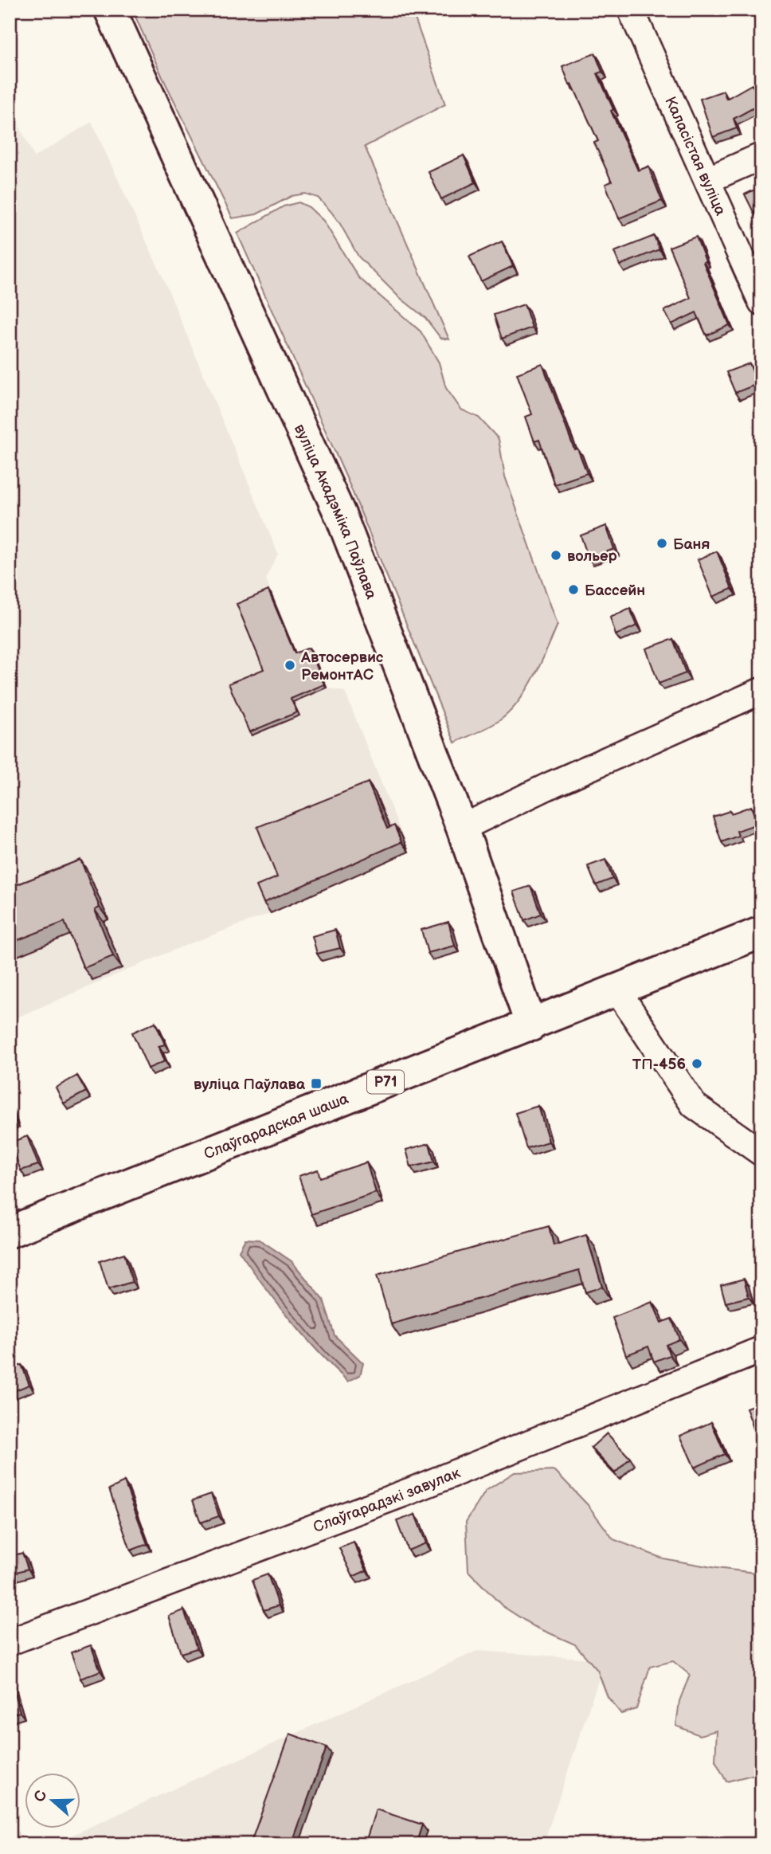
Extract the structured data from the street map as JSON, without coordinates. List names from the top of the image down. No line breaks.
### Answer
{"streets":{"main road":["вуліца Акадэміка Паўлава","Р71","Слаўгарадская шаша"],"street":["Каласістая вуліца","Слаўгарадзкі завулак"]},"crossings":[["вуліца Акадэміка Паўлава","Слаўгарадская шаша"]],"places":{"other":["Баня","вольер","Бассейн","Автосервис РемонтАС","ТП-456"],"transit":["вуліца Паўлава"]},"north":"left"}
